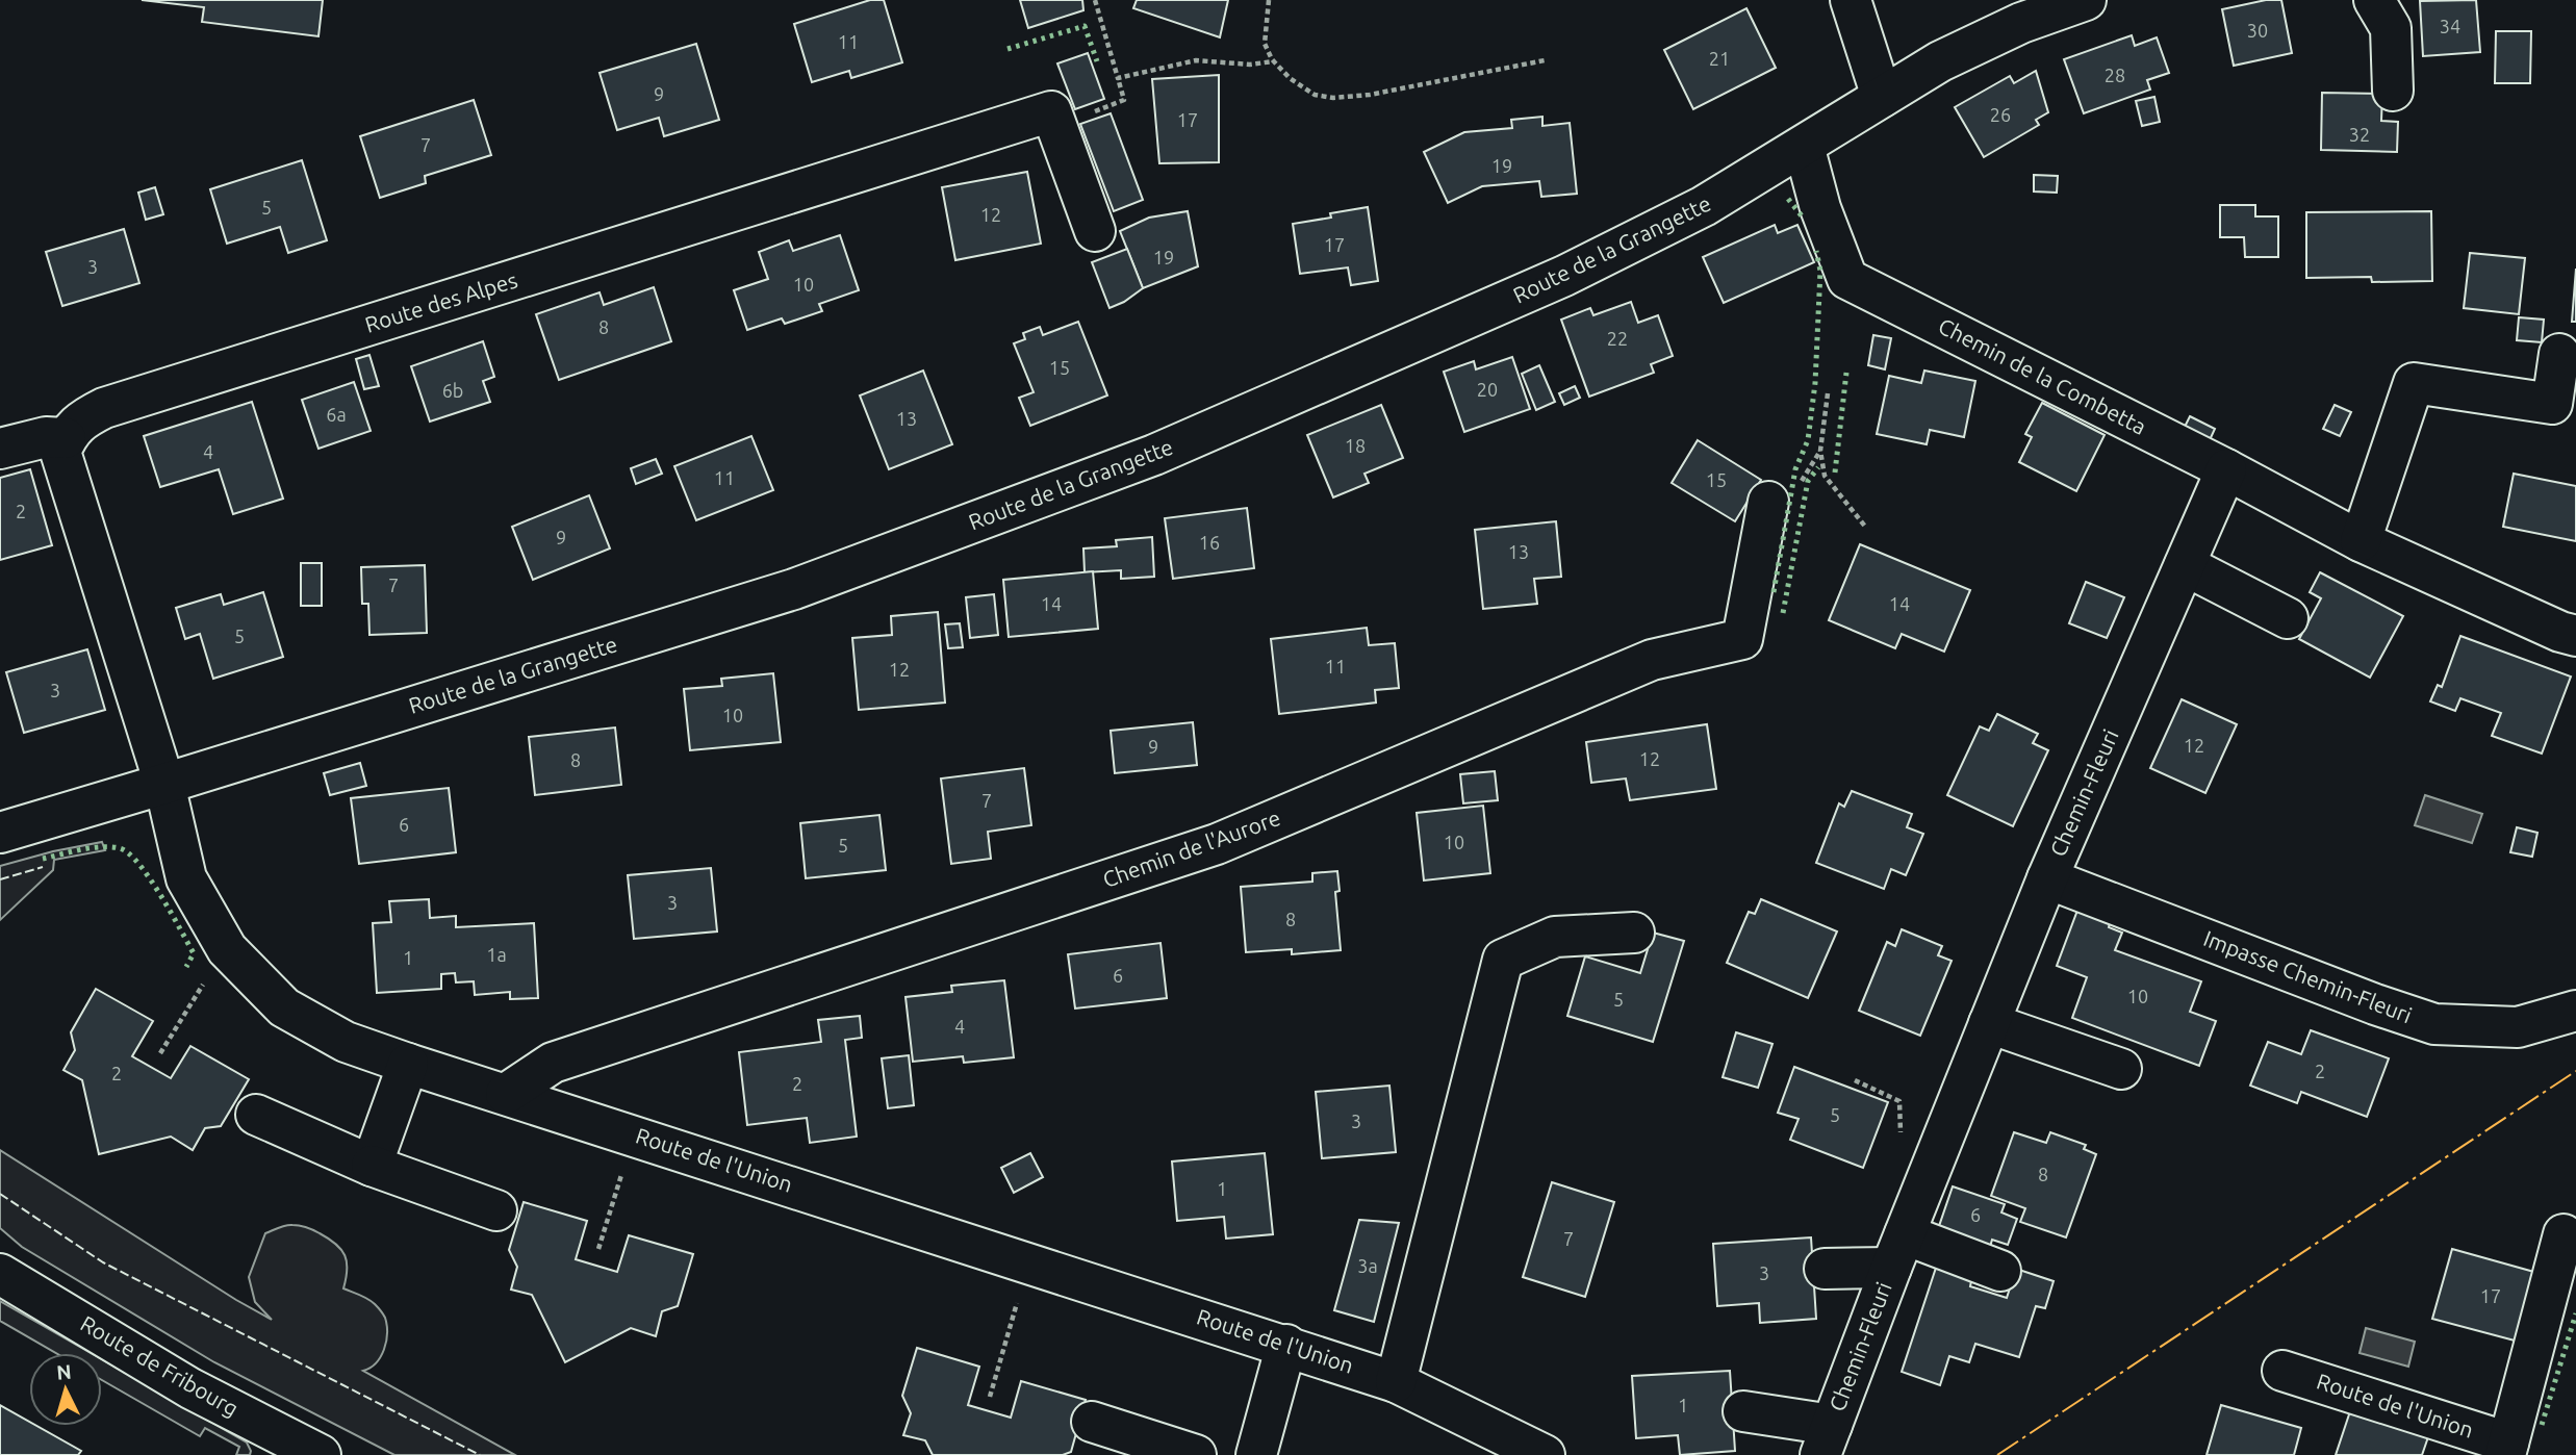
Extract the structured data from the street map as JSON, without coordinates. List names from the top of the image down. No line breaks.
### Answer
{"streets":{"street":["Route de la Grangette","Route des Alpes","Chemin de la Combetta","Chemin-Fleuri","Chemin de l'Aurore","Impasse Chemin-Fleuri","Route de l'Union","Route de Fribourg"]},"crossings":[["Route de la Grangette","Chemin de la Combetta"],["Route de la Grangette","Route de l'Union"],["Chemin de la Combetta","Chemin-Fleuri"],["Chemin-Fleuri","Impasse Chemin-Fleuri"],["Chemin de l'Aurore","Route de l'Union"]],"house_numbers":["34","30","11","21","28","9","26","17","32","7","19","5","12","17","19","3","10","8","22","15","20","6b","6a","13","18","4","11","15","2","9","16","13","7","14","14","5","11","12","3","10","12","9","12","8","7","6","10","5","3","8","1a","1","6","10","5","4","2","2","2","5","3","8","1","6","7","3a","3","17","1"],"north":"top"}
